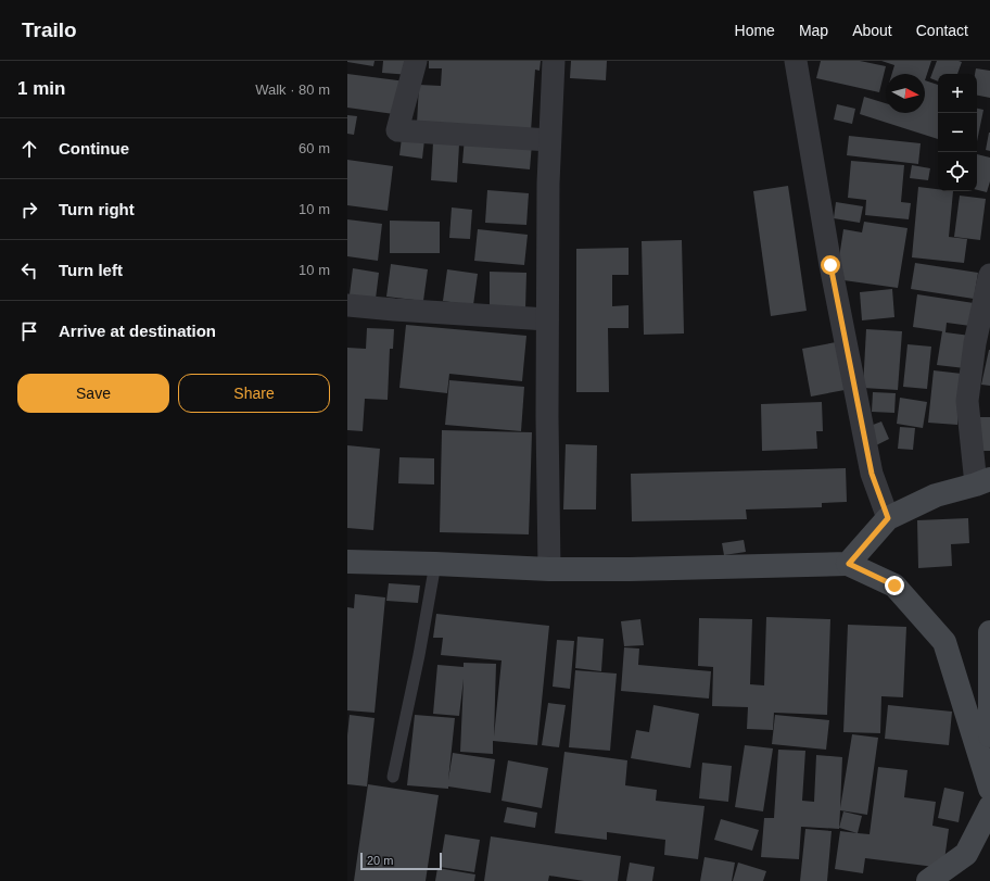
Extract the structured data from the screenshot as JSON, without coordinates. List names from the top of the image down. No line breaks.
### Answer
{"scale_bar":"20 m","north":"right","page":{"header":"Trailo","nav":["Home","Map","About","Contact"],"heading":["1 min","Walk · 80 m"],"map_buttons":["+","−"],"list":[["Continue","60 m"],["Turn right","10 m"],["Turn left","10 m"],"Arrive at destination"],"buttons":["Save","Share"],"scale":"20 m"}}
